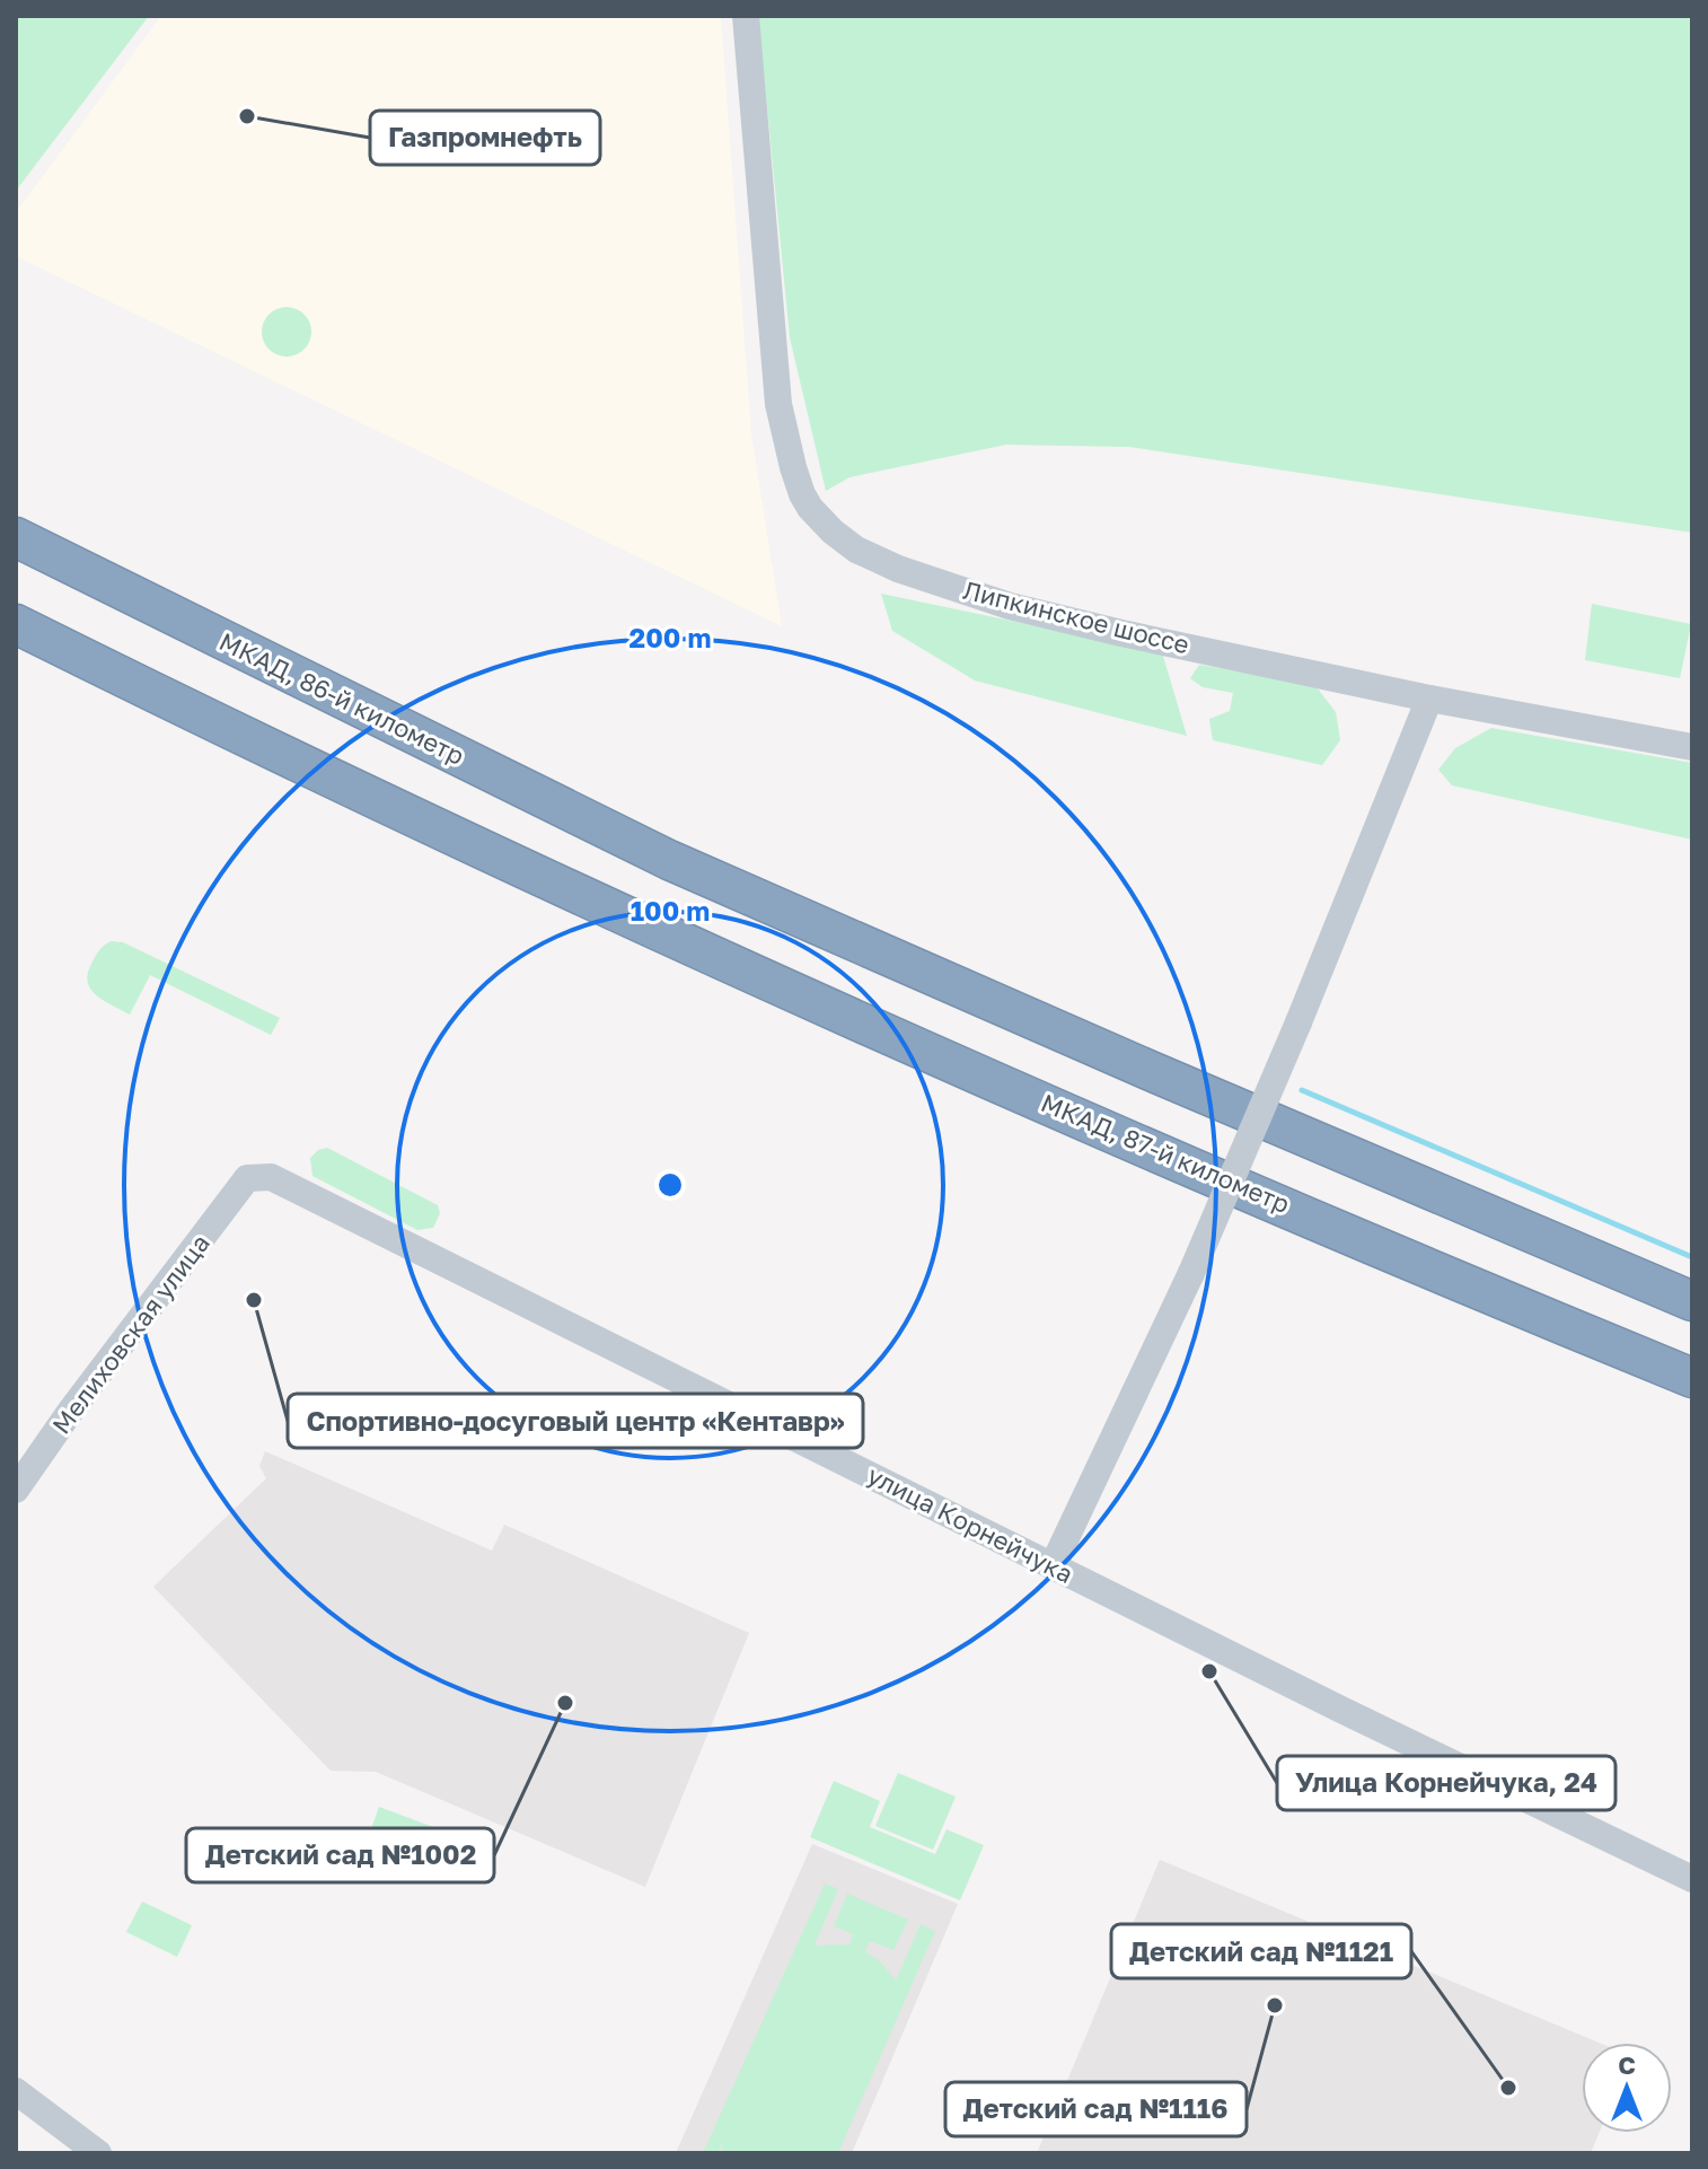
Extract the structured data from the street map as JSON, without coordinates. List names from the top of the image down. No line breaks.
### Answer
{"streets":{"highway":["МКАД, 86-й километр","МКАД, 87-й километр"],"street":["Липкинское шоссе","Мелиховская улица","улица Корнейчука"]},"crossings":[["Мелиховская улица","улица Корнейчука"]],"places":["Газпромнефть","Спортивно-досуговый центр «Кентавр»","Улица Корнейчука, 24","Детский сад №1002","Детский сад №1116","Детский сад №1121"],"north":"top","rings":["200 m","100 m"]}
